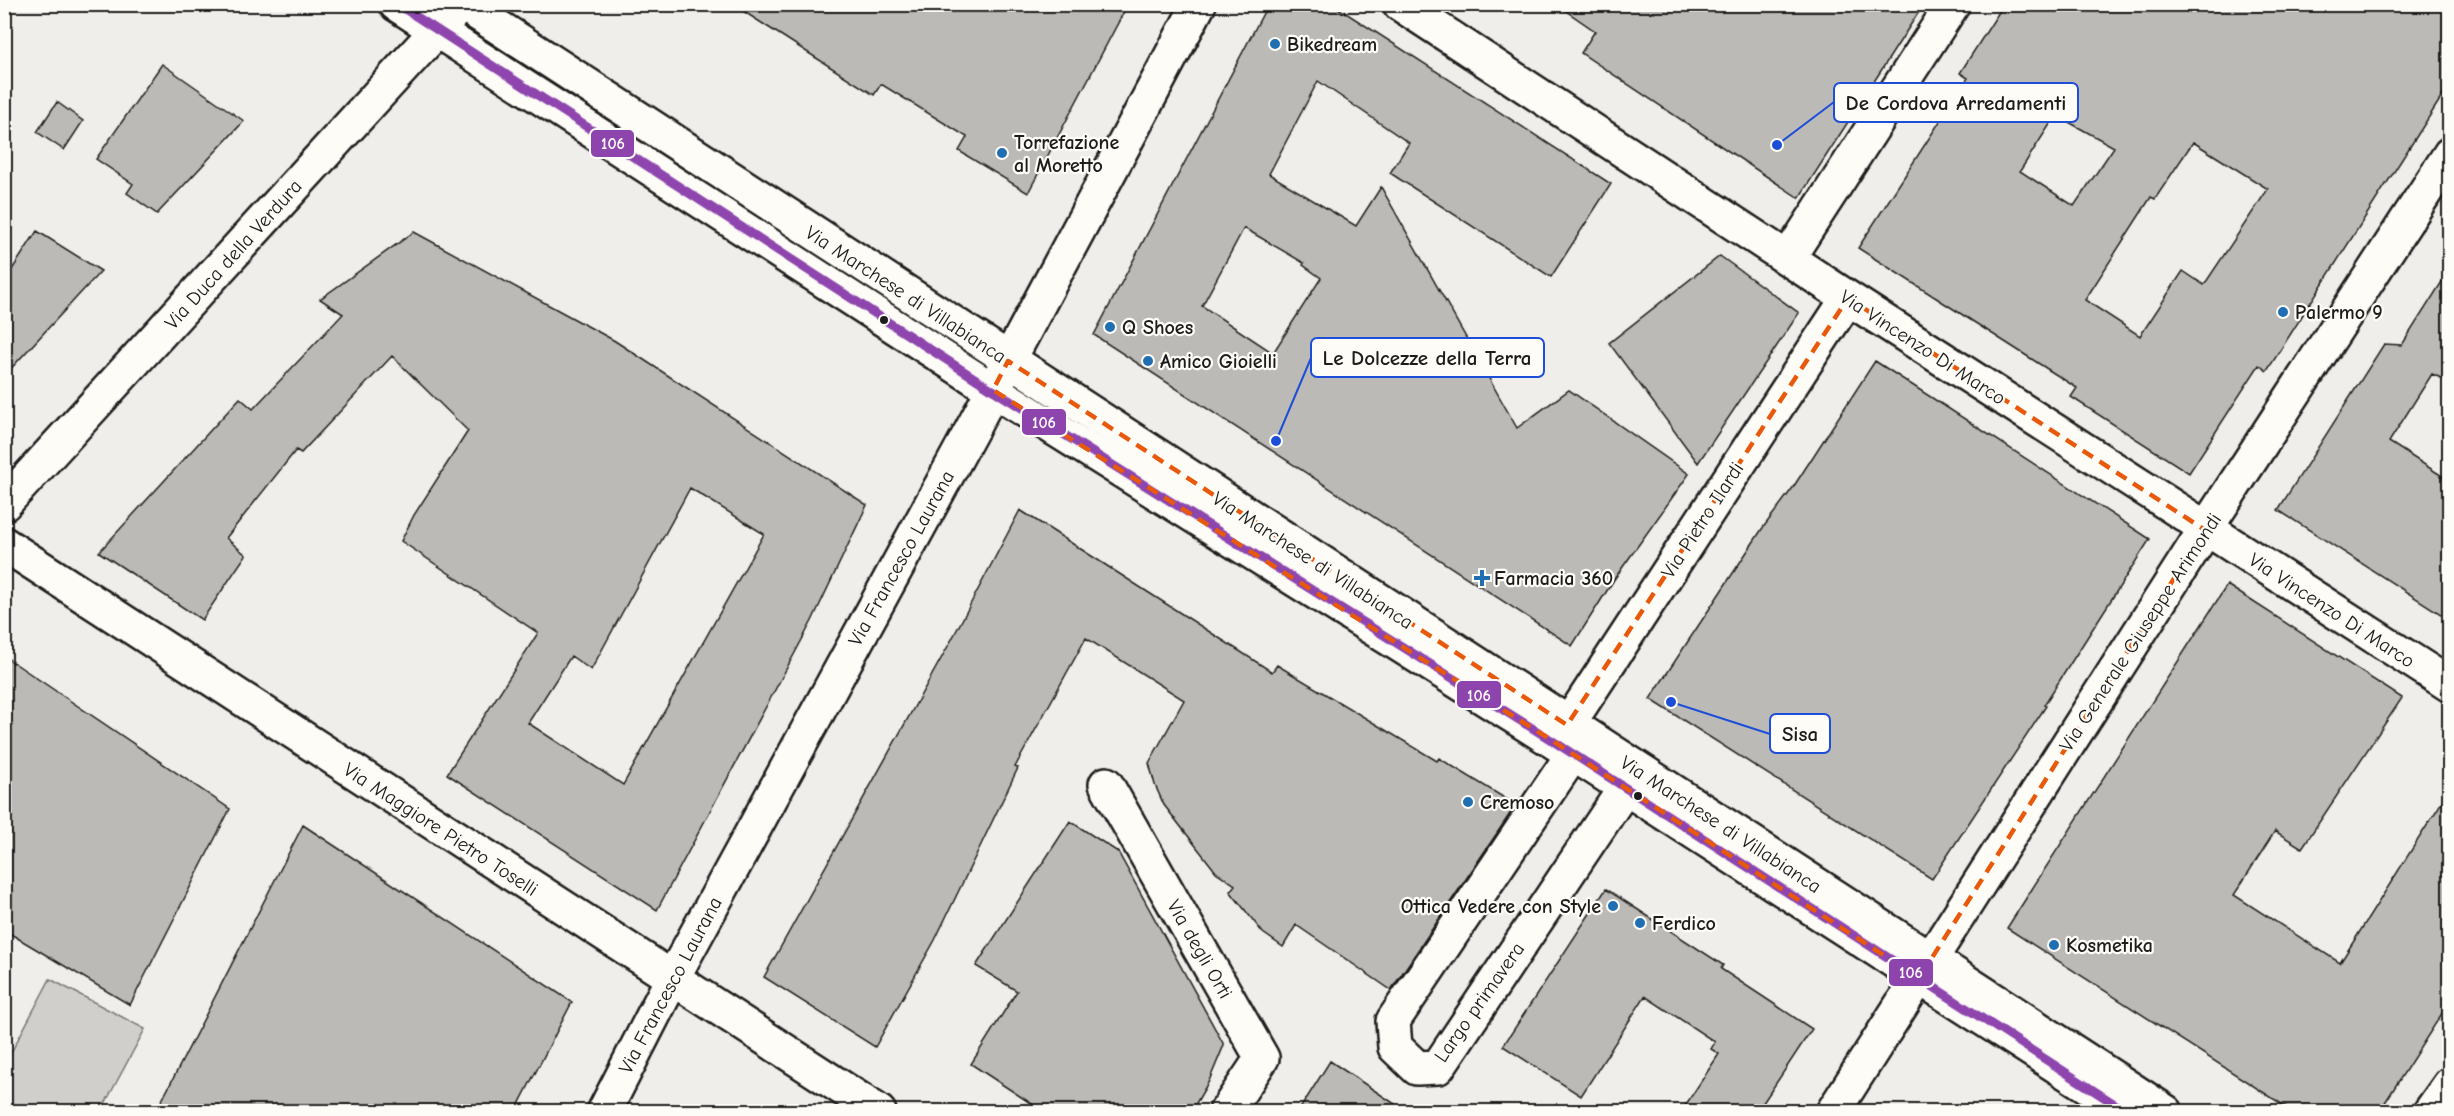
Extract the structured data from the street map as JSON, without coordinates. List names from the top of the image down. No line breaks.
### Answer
{"streets":{"street":["Via Duca della Verdura","Via Marchese di Villabianca","Via Vincenzo Di Marco","Via Pietro Ilardi","Via Francesco Laurana","Via Generale Giuseppe Arimondi","Via Maggiore Pietro Toselli","Via degli Orti","Largo primavera"]},"crossings":[["Via Duca della Verdura","Via Marchese di Villabianca"],["Via Marchese di Villabianca","Via Pietro Ilardi"],["Via Marchese di Villabianca","Via Francesco Laurana"],["Via Marchese di Villabianca","Via Generale Giuseppe Arimondi"],["Via Marchese di Villabianca","Largo primavera"],["Via Vincenzo Di Marco","Via Pietro Ilardi"],["Via Vincenzo Di Marco","Via Generale Giuseppe Arimondi"],["Via Pietro Ilardi","Largo primavera"],["Via Francesco Laurana","Via Maggiore Pietro Toselli"]],"places":{"other":["Bikedream","De Cordova Arredamenti","Torrefazione al Moretto","Palermo 9","Q Shoes","Amico Gioielli","Le Dolcezze della Terra","Sisa","Cremoso","Ottica Vedere con Style","Ferdico","Kosmetika"],"health":["Farmacia 360"]},"lines":["transit line 106"]}
